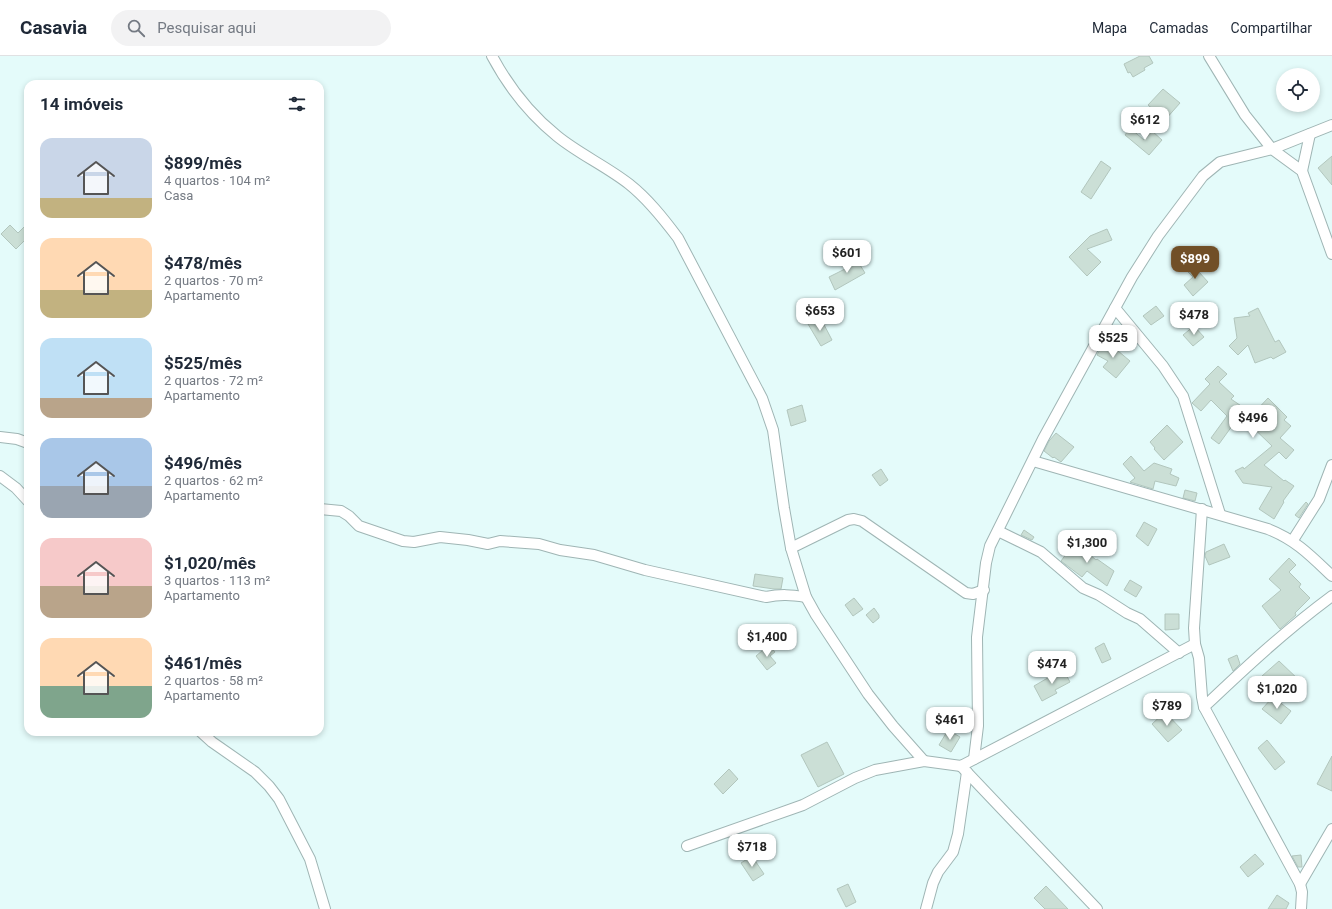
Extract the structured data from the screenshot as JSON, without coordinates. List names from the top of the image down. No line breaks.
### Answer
{"page":{"header":"Casavia","search":"Pesquisar aqui","nav":["Mapa","Camadas","Compartilhar"],"heading":"14 imóveis","price":["$612","$601","$899","$653","$478","$525","$496","$1,300","$1,400","$474","$1,020","$789","$461","$718"],"list":[{"name":"$899/mês","note":"4 quartos · 104 m² · Casa"},{"name":"$478/mês","note":"2 quartos · 70 m² · Apartamento"},{"name":"$525/mês","note":"2 quartos · 72 m² · Apartamento"},{"name":"$496/mês","note":"2 quartos · 62 m² · Apartamento"},{"name":"$1,020/mês","note":"3 quartos · 113 m² · Apartamento"},{"name":"$461/mês","note":"2 quartos · 58 m² · Apartamento"}]}}
